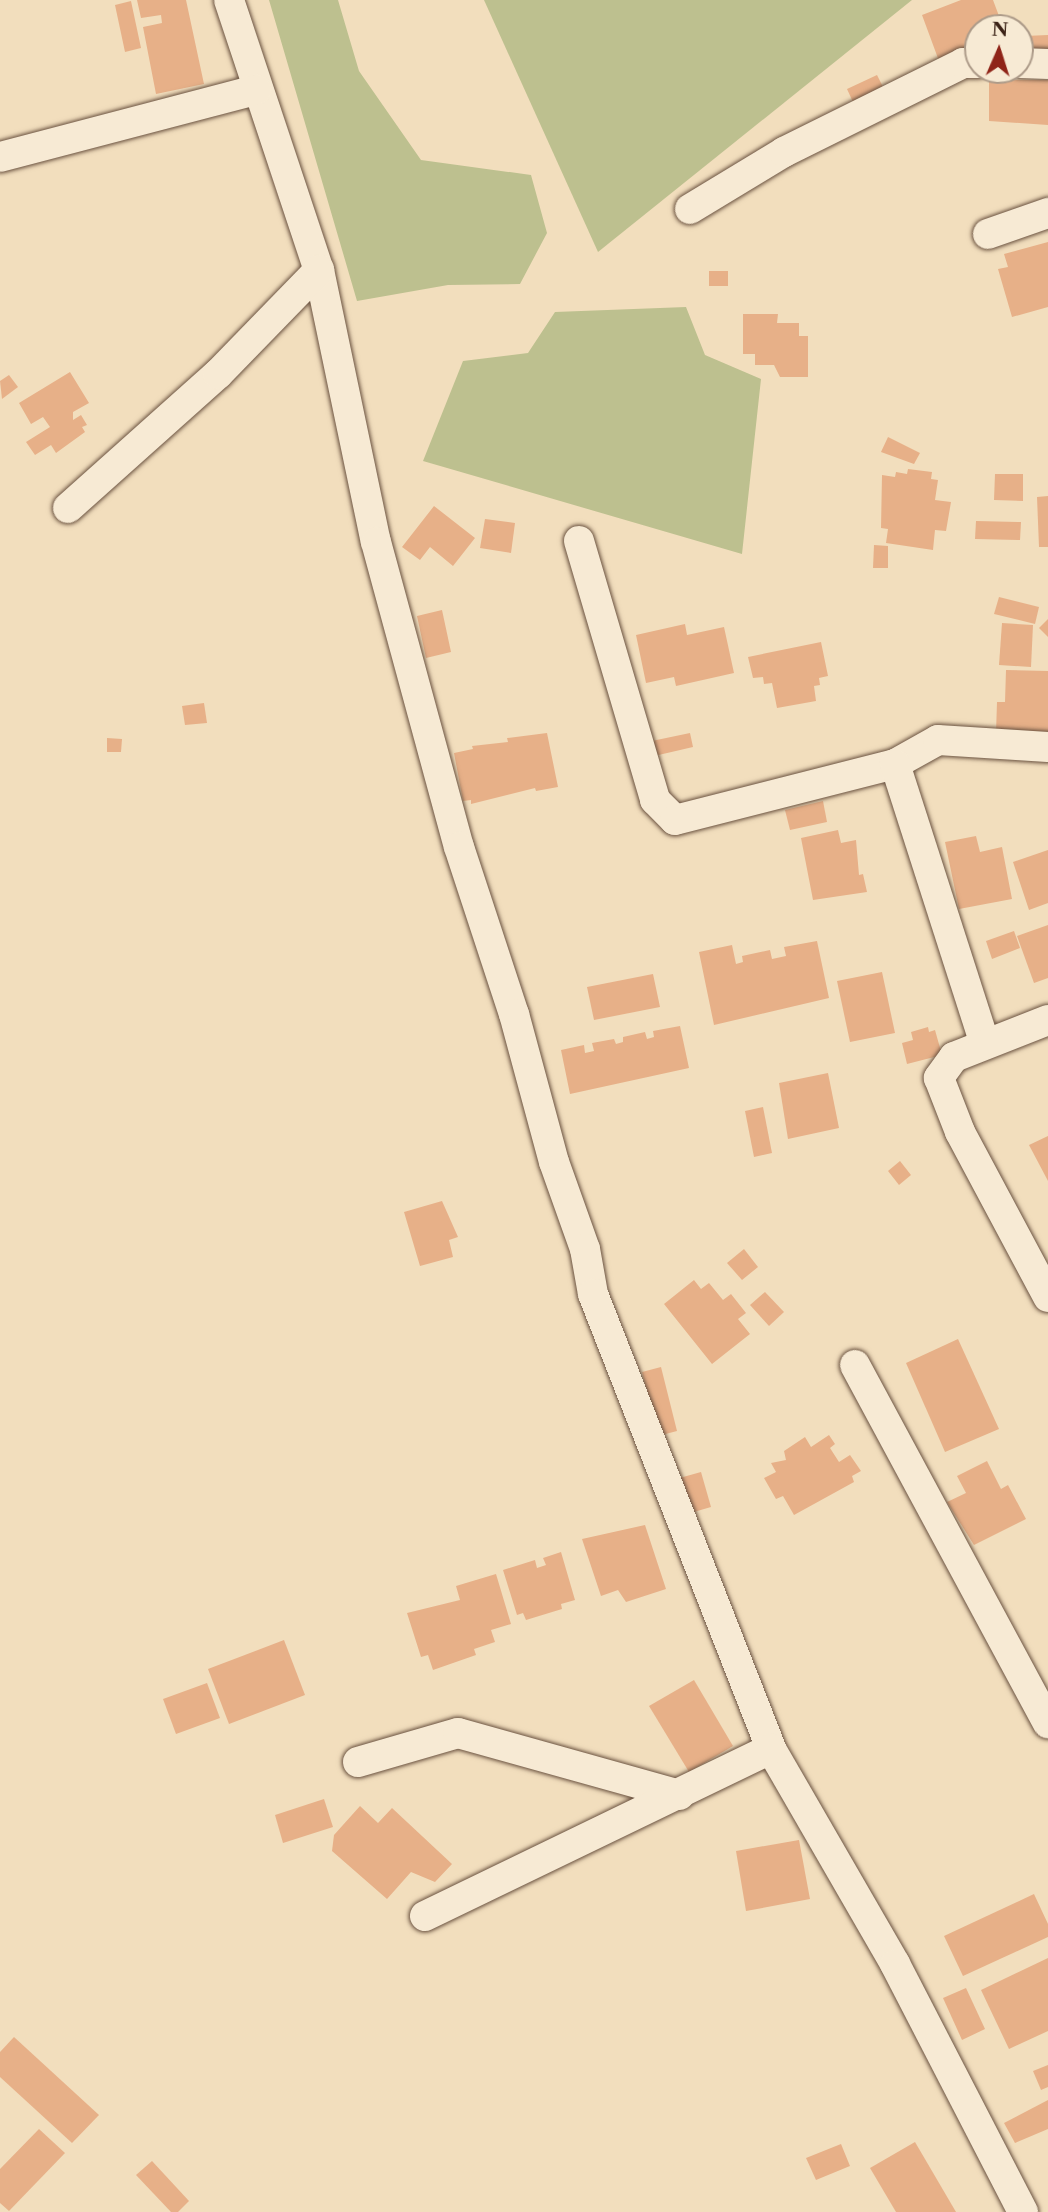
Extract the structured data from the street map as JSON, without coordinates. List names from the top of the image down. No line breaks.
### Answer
{"north":"top"}
